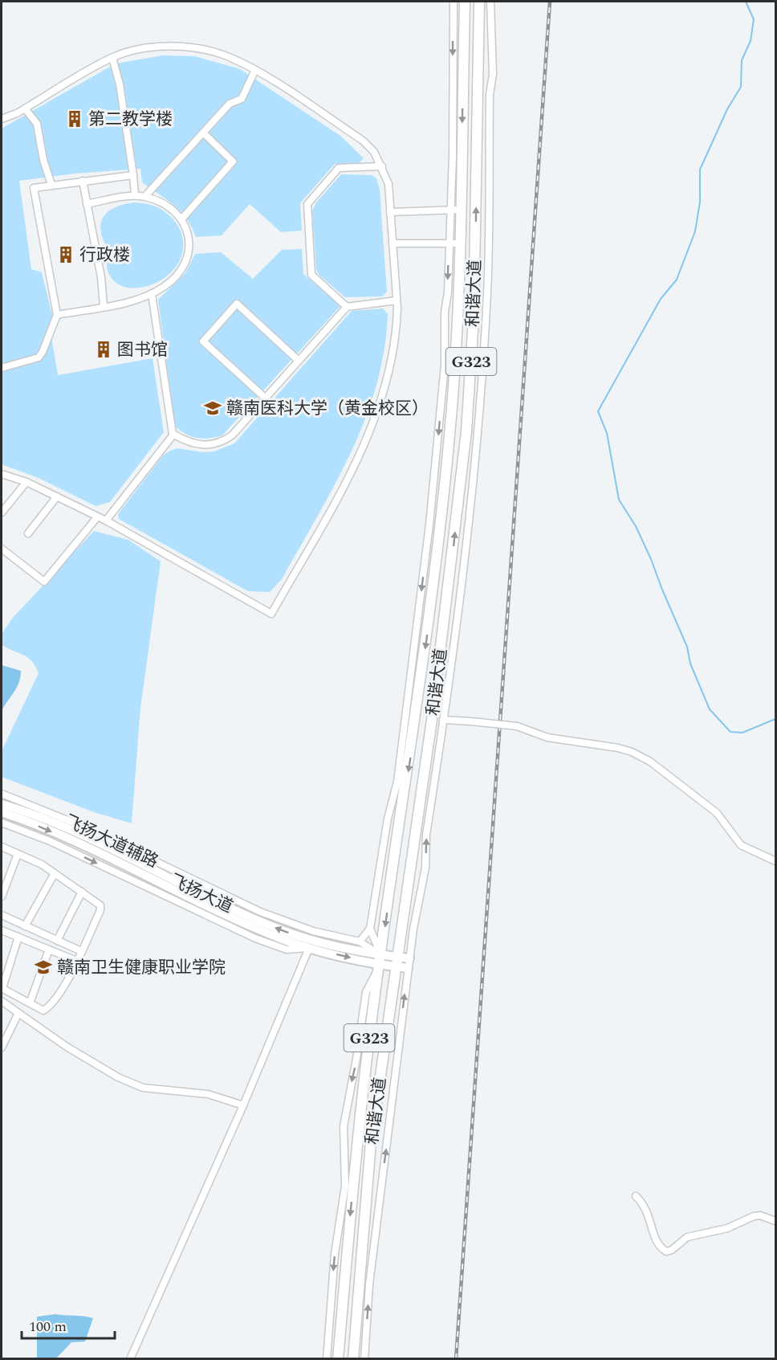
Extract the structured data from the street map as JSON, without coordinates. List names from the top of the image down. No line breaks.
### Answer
{"streets":{"highway":["和谐大道","G323"],"main road":["飞扬大道"],"street":["飞扬大道辅路"]},"crossings":[["和谐大道","G323"],["和谐大道","飞扬大道辅路"],["和谐大道","飞扬大道"],["G323","飞扬大道辅路"],["G323","飞扬大道"],["飞扬大道辅路","飞扬大道"]],"places":{"building":["第二教学楼","行政楼","图书馆"],"school or university":["赣南医科大学（黄金校区）","赣南卫生健康职业学院"]},"scale_bar":"100 m"}
